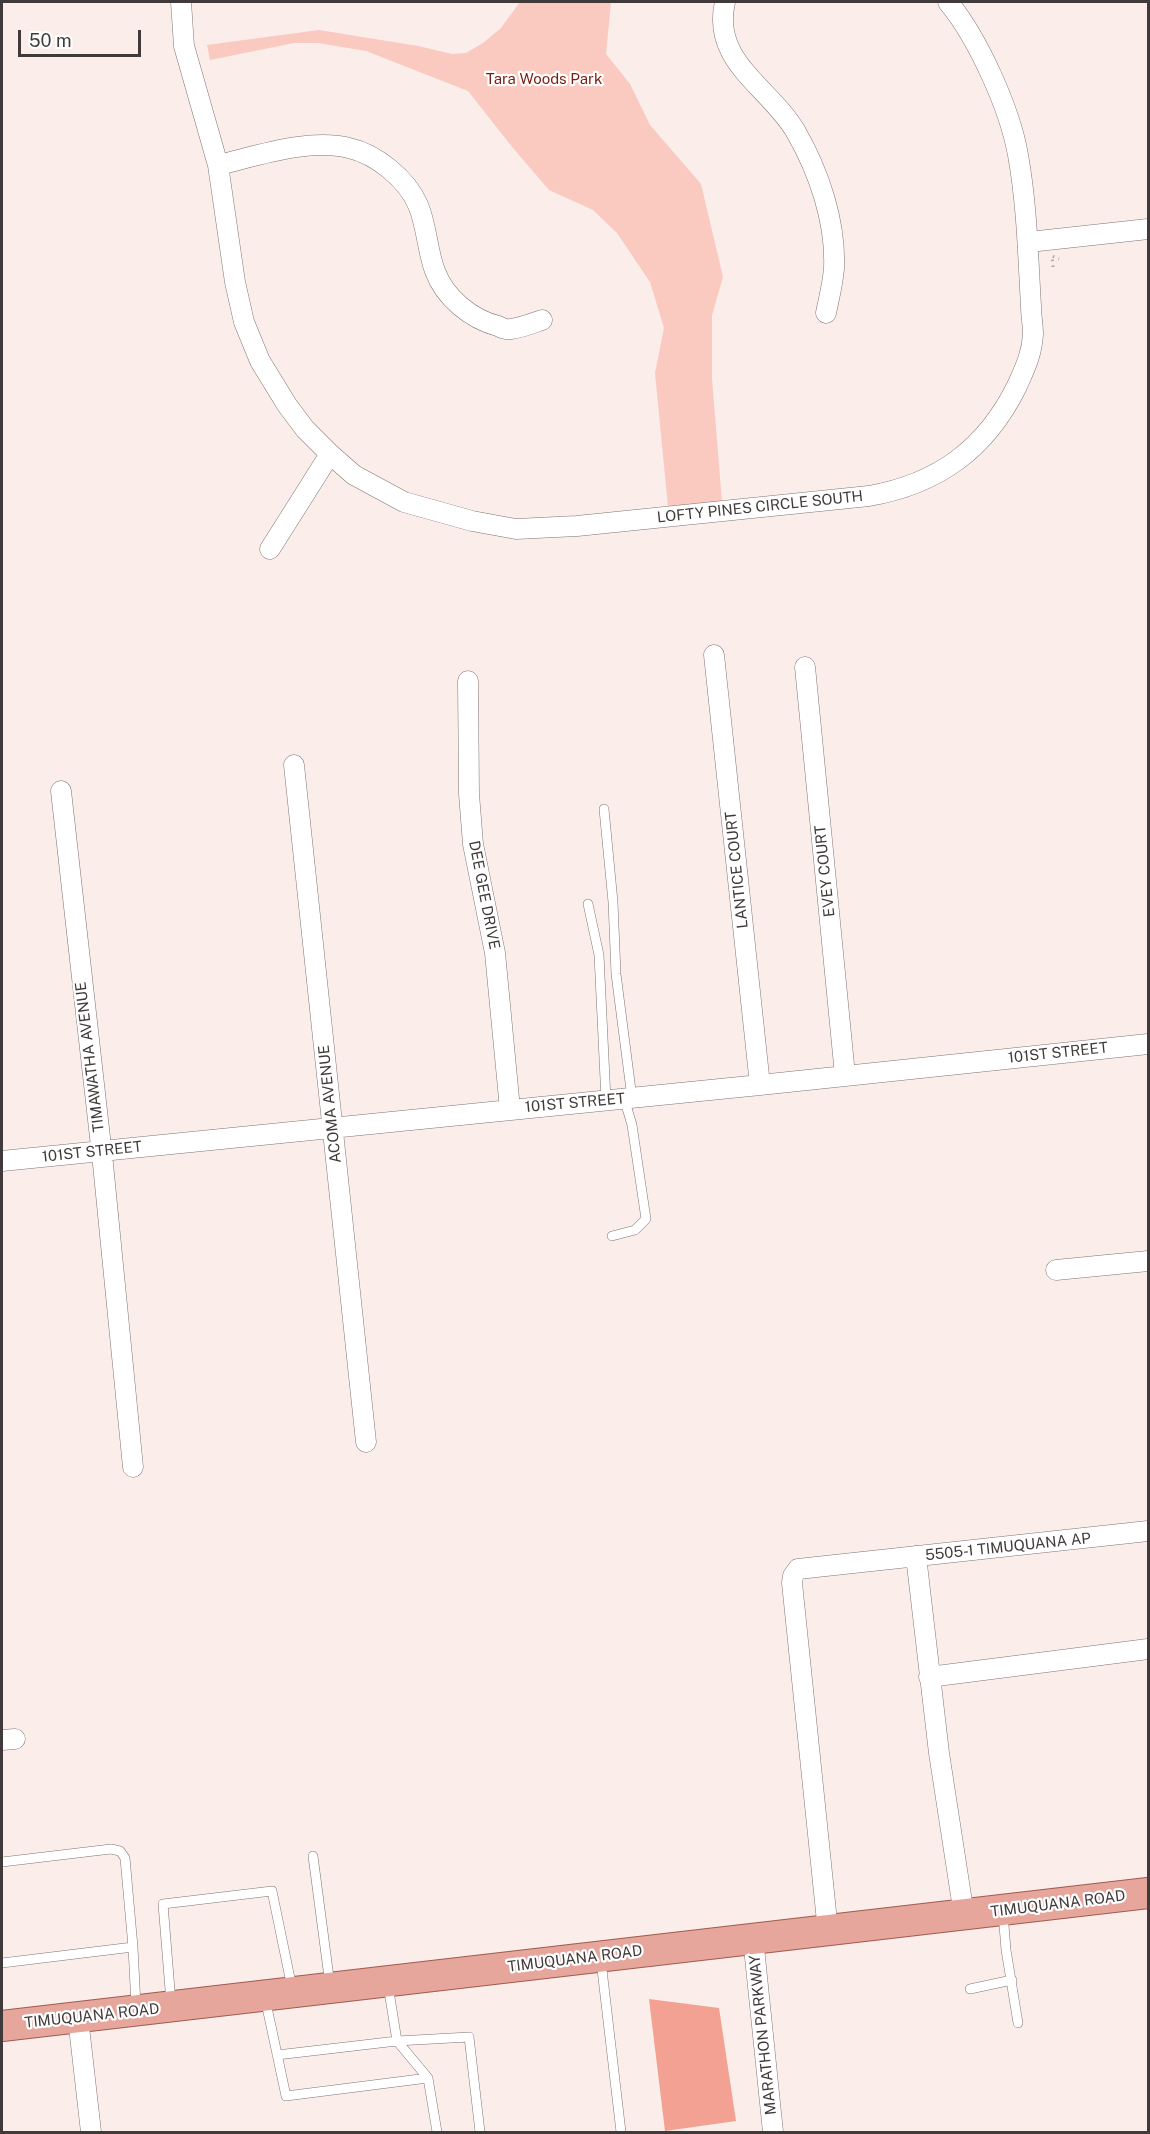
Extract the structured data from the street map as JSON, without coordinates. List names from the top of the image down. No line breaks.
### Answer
{"streets":{"main road":["TIMUQUANA ROAD"],"street":["LOFTY PINES CIRCLE SOUTH","LANTICE COURT","EVEY COURT","DEE GEE DRIVE","101ST STREET","TIMAWATHA AVENUE","ACOMA AVENUE","5505-1 TIMUQUANA AP","MARATHON PARKWAY"]},"crossings":[["LANTICE COURT","101ST STREET"],["EVEY COURT","101ST STREET"],["DEE GEE DRIVE","101ST STREET"],["101ST STREET","TIMAWATHA AVENUE"],["101ST STREET","ACOMA AVENUE"],["5505-1 TIMUQUANA AP","TIMUQUANA ROAD"],["TIMUQUANA ROAD","MARATHON PARKWAY"]],"parks":["Tara Woods Park"],"scale_bar":"50 m"}
